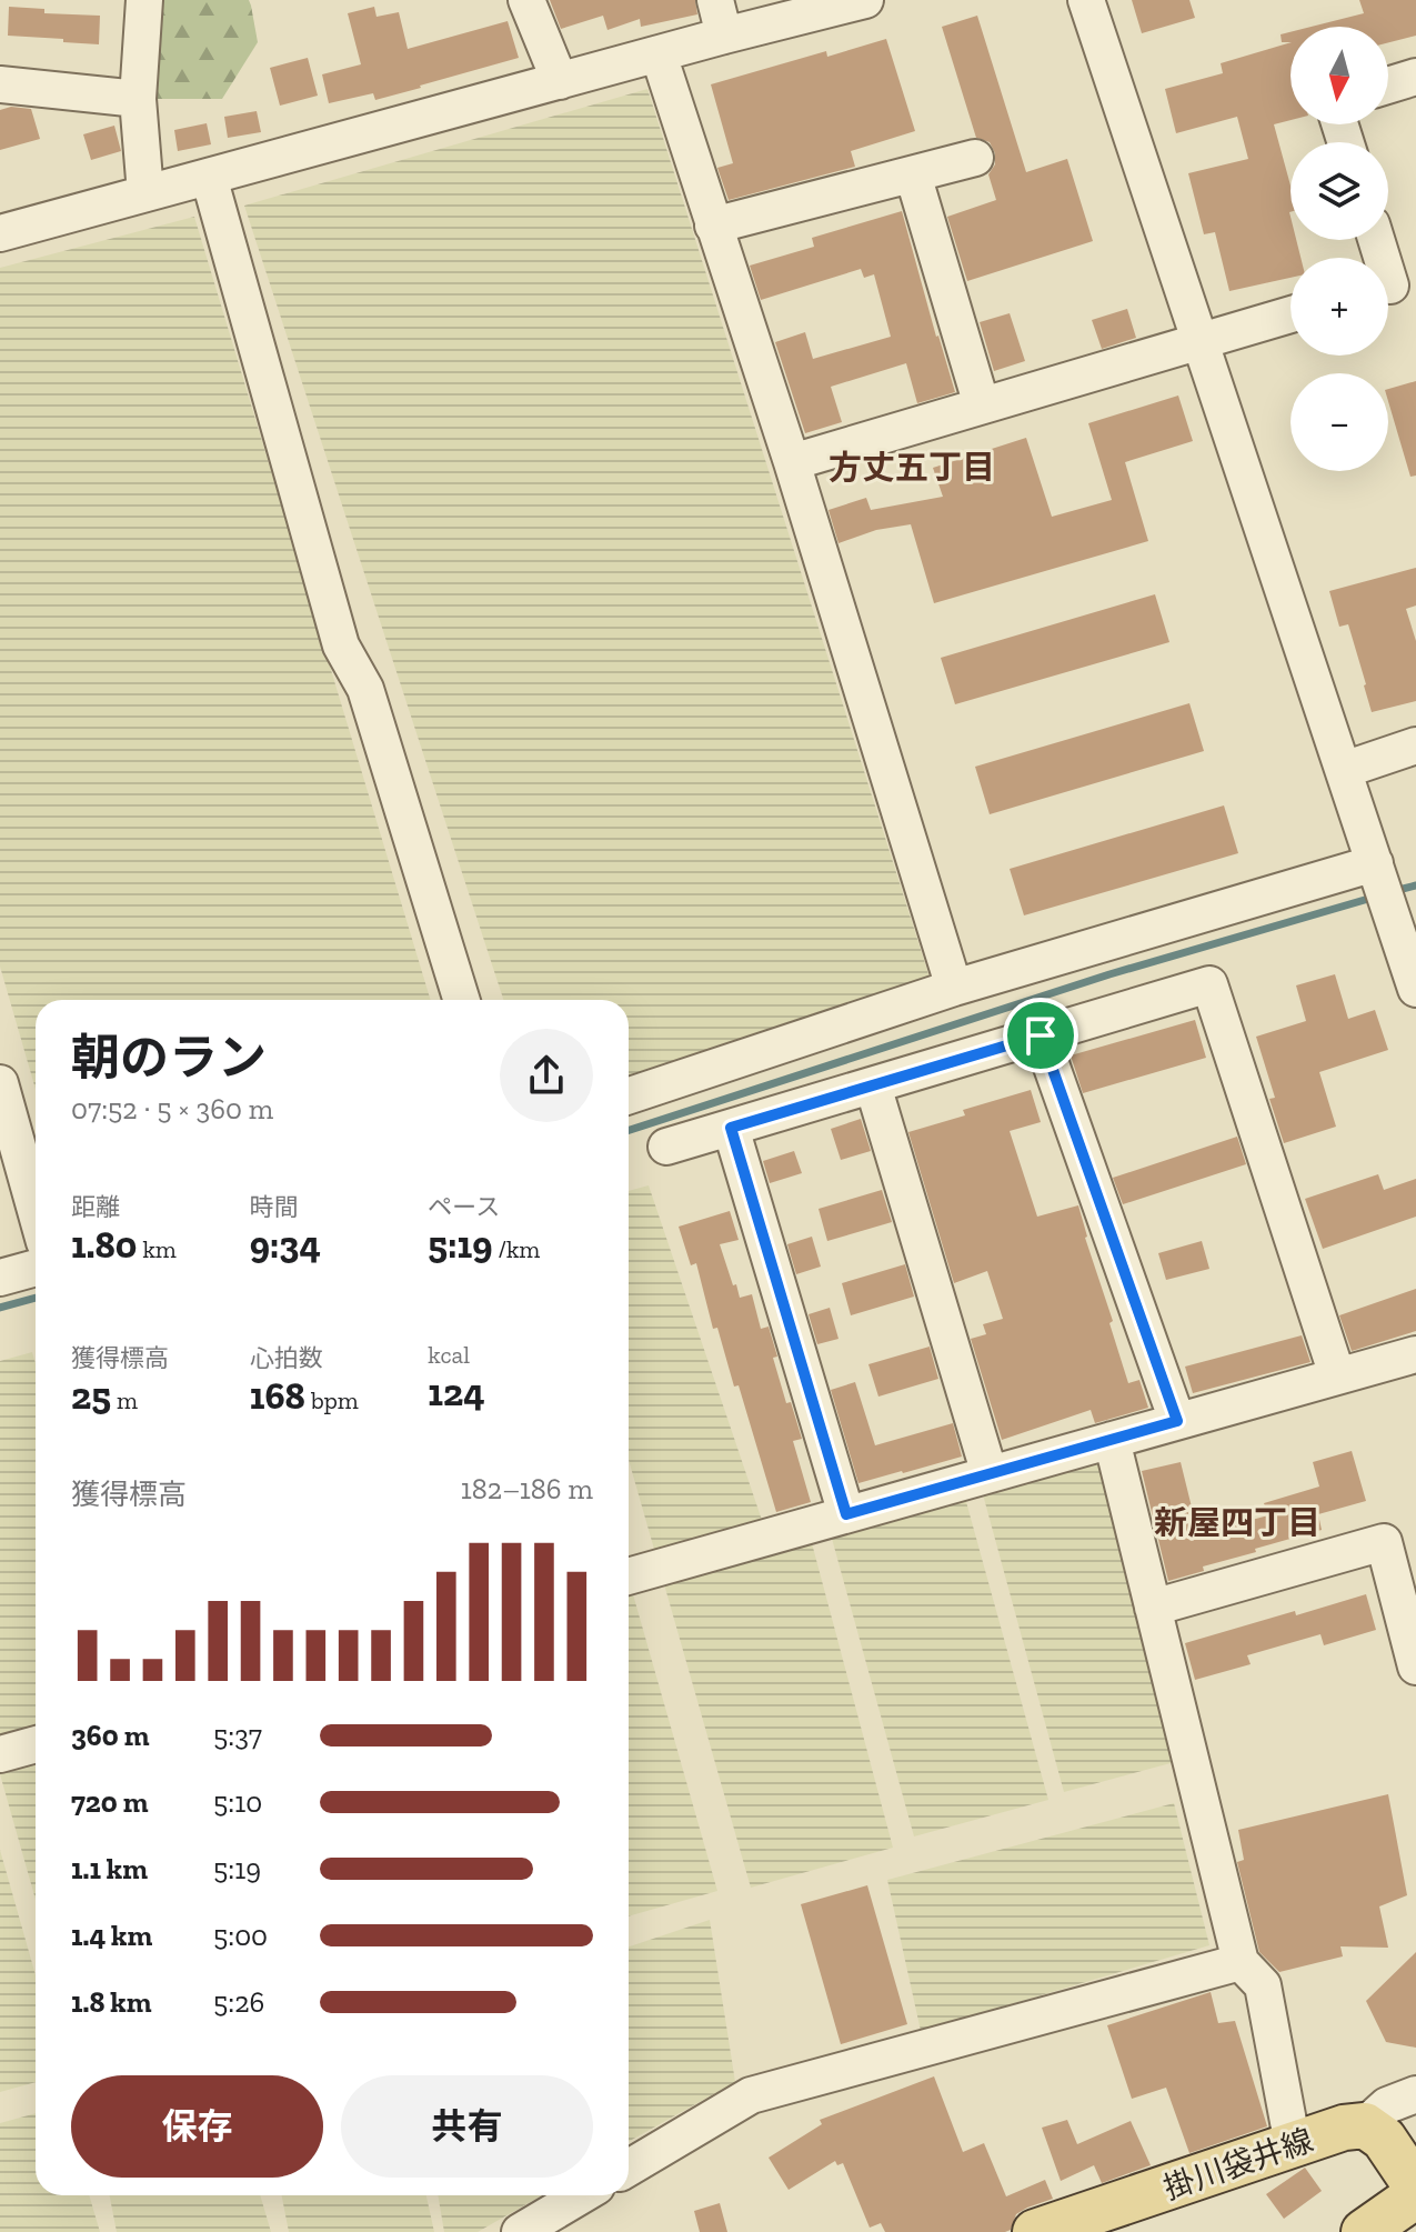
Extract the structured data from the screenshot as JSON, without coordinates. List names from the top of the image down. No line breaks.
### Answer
{"streets":{"main road":["掛川袋井線"]},"districts":["方丈五丁目","新屋四丁目"],"north":"bottom","page":{"map_buttons":["+","−"],"heading":["朝のラン","07:52 · 5 × 360 m"],"stats":[["距離","1.80 km"],["時間","9:34"],["ペース","5:19 /km"],["獲得標高","25 m"],["心拍数","168 bpm"],["kcal","124"]],"chart":["獲得標高","182–186 m"],"list":[{"name":"360 m","note":"5:37"},{"name":"720 m","note":"5:10"},{"name":"1.1 km","note":"5:19"},{"name":"1.4 km","note":"5:00"},{"name":"1.8 km","note":"5:26"}],"buttons":["保存","共有"]}}
